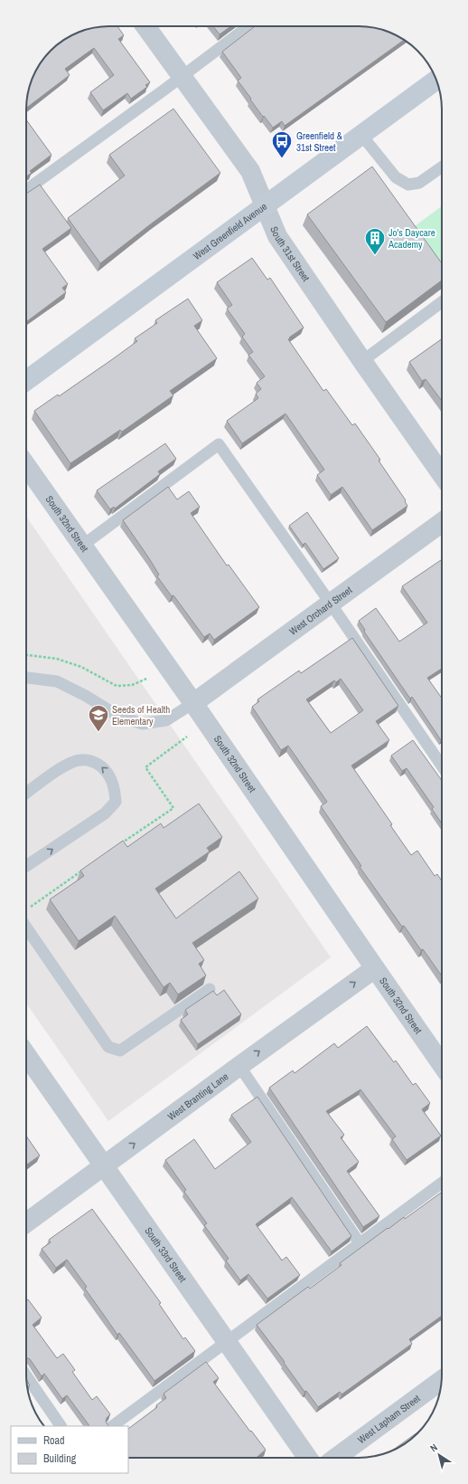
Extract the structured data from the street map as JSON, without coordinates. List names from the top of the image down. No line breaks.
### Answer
{"streets":{"main road":["West Greenfield Avenue"],"street":["South 31st Street","South 32nd Street","West Orchard Street","West Branting Lane","South 33rd Street","West Lapham Street"]},"crossings":[["West Greenfield Avenue","South 31st Street"],["South 32nd Street","West Orchard Street"],["South 32nd Street","West Branting Lane"],["West Branting Lane","South 33rd Street"]],"one_way":["West Branting Lane"],"places":{"bus stop":["Greenfield & 31st Street"],"building":["Jo's Daycare Academy"],"school or university":["Seeds of Health Elementary"]},"legend":["Road","Building"],"north":"top left"}
